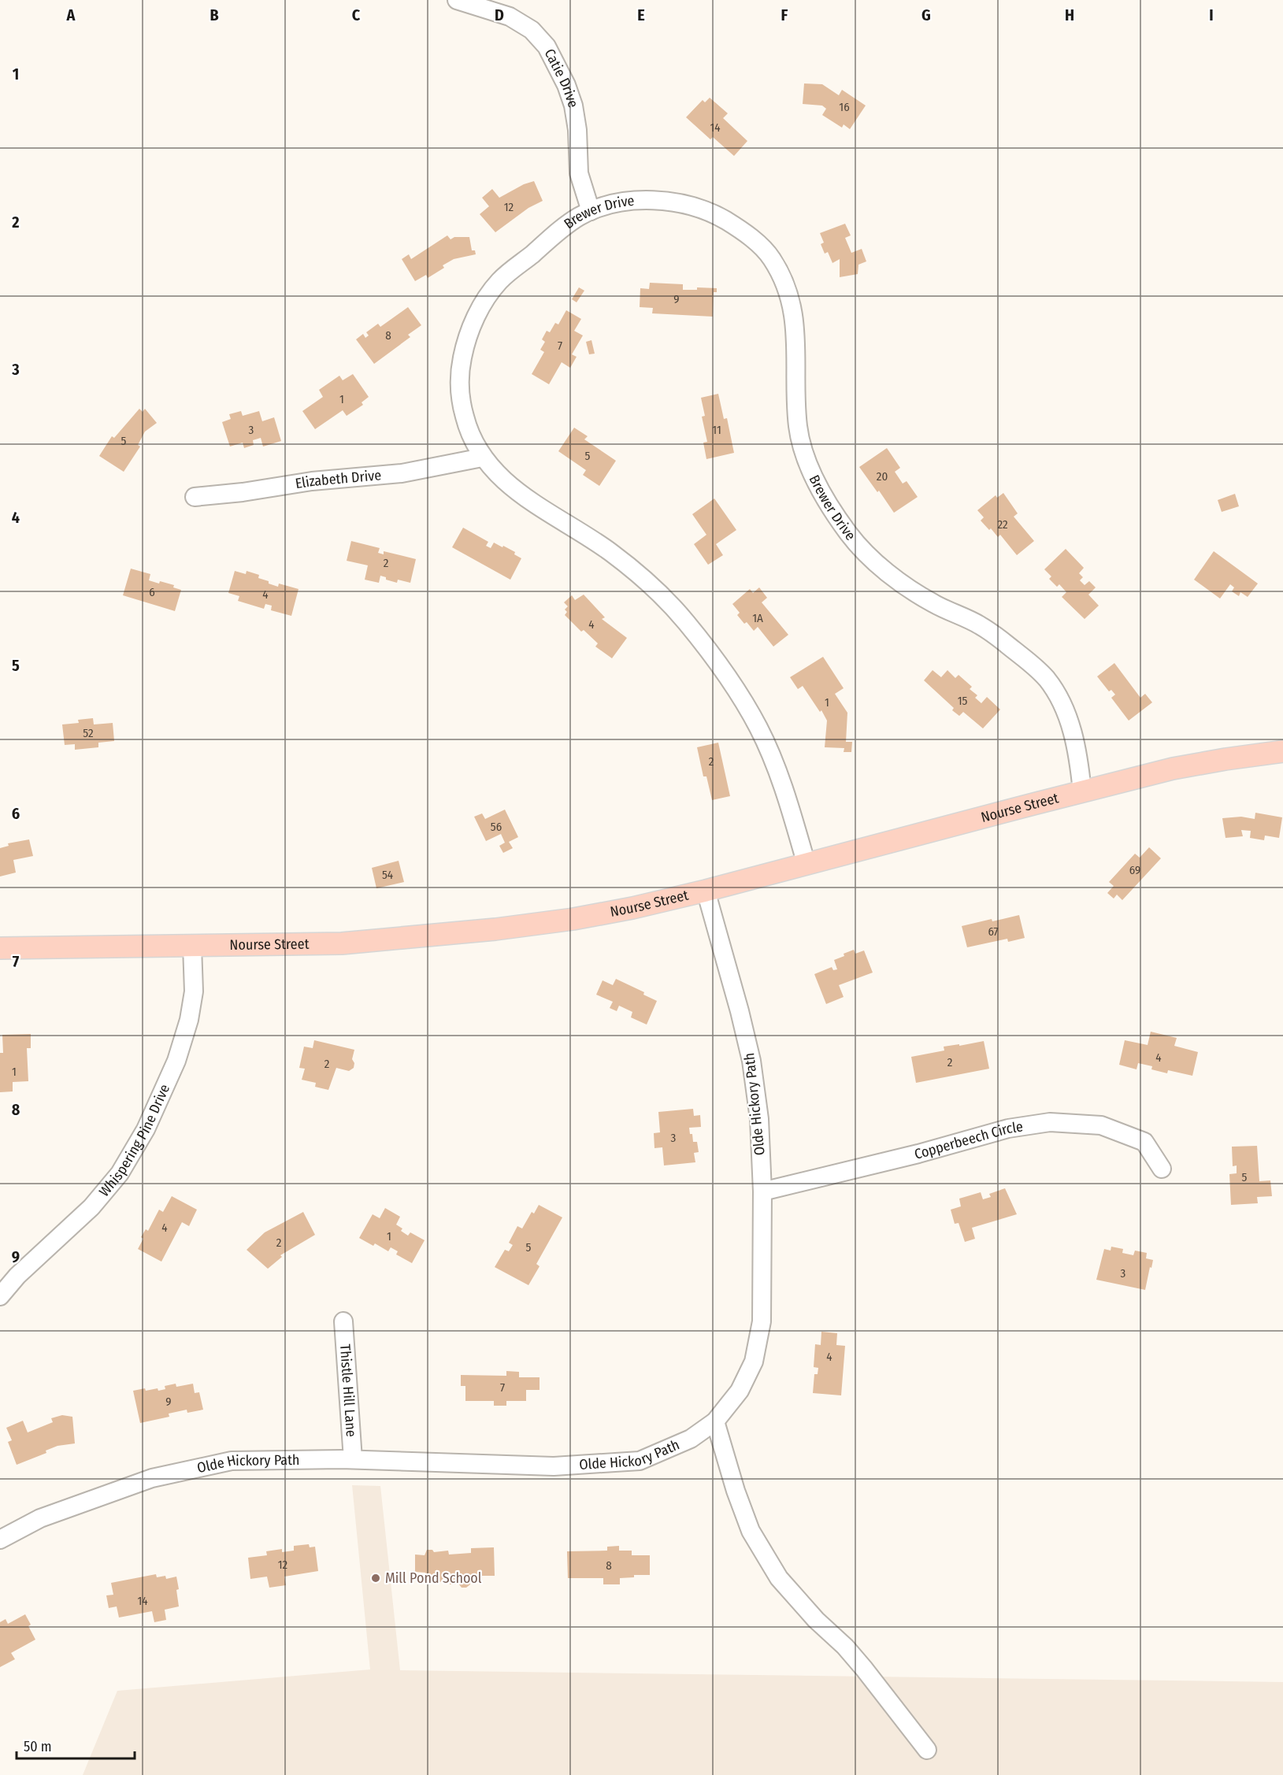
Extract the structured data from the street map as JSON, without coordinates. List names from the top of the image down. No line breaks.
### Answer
{"streets":{"main road":["Nourse Street"],"street":["Catie Drive","Brewer Drive","Elizabeth Drive","Olde Hickory Path","Whispering Pine Drive","Copperbeech Circle","Thistle Hill Lane"]},"crossings":[["Catie Drive","Brewer Drive"],["Brewer Drive","Elizabeth Drive"],["Brewer Drive","Nourse Street"],["Nourse Street","Olde Hickory Path"],["Nourse Street","Whispering Pine Drive"],["Olde Hickory Path","Copperbeech Circle"],["Olde Hickory Path","Thistle Hill Lane"]],"places":["Mill Pond School"],"house_numbers":["16","14","12","9","8","7","1","3","11","5","5","20","22","2","6","4","1A","4","15","1","52","2","56","69","54","67","4","2","2","1","3","5","4","1","2","5","3","4","7","9","12","8","14"],"scale_bar":"50 m","grid":{"columns":["A","B","C","D","E","F","G","H","I"],"rows":["1","2","3","4","5","6","7","8","9"]}}
